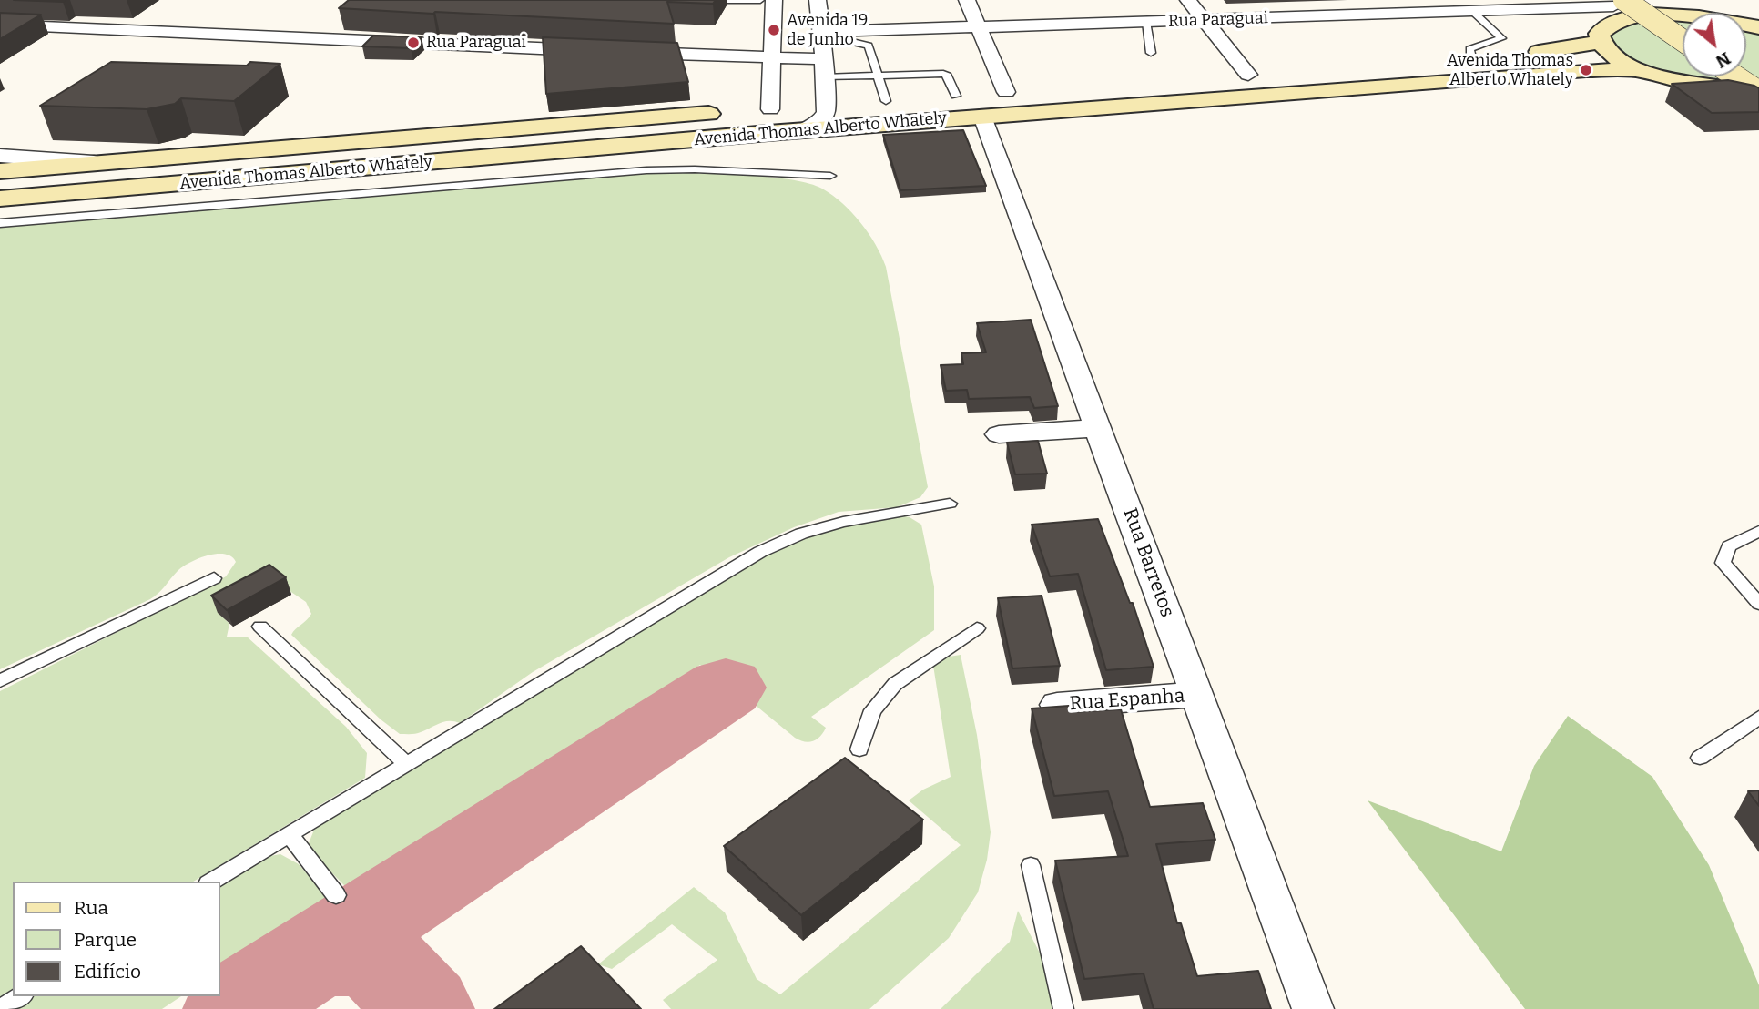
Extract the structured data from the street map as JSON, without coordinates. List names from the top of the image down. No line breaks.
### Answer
{"streets":{"main road":["Avenida Thomas Alberto Whately"],"street":["Rua Paraguai","Rua Barretos","Rua Espanha"]},"crossings":[["Avenida Thomas Alberto Whately","Rua Barretos"],["Rua Barretos","Rua Espanha"]],"places":["Avenida 19 de Junho","Rua Paraguai","Avenida Thomas Alberto Whately"],"legend":["Rua","Parque","Edifício"],"north":"bottom right"}
